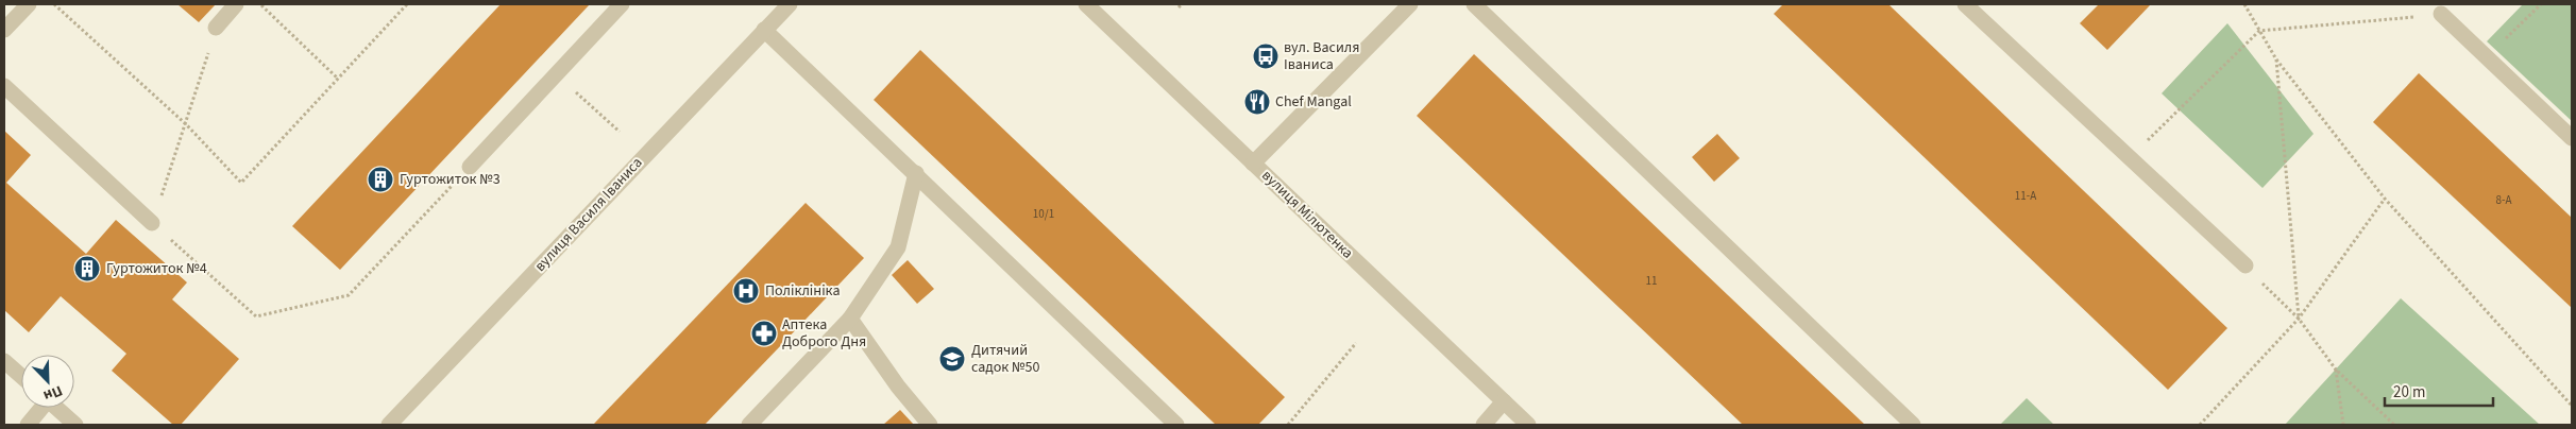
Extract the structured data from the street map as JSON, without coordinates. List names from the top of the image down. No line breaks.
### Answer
{"streets":{"street":["вулиця Василя Іваниса","вулиця Мілютенка"]},"places":{"bus stop":["вул. Василя Іваниса"],"restaurant":["Chef Mangal"],"building":["Гуртожиток №3","Гуртожиток №4"],"hospital":["Поліклініка"],"pharmacy":["Аптека Доброго Дня"],"school or university":["Дитячий садок №50"]},"house_numbers":["11-А","8-А","10/1","11"],"scale_bar":"20 m","north":"bottom right"}
